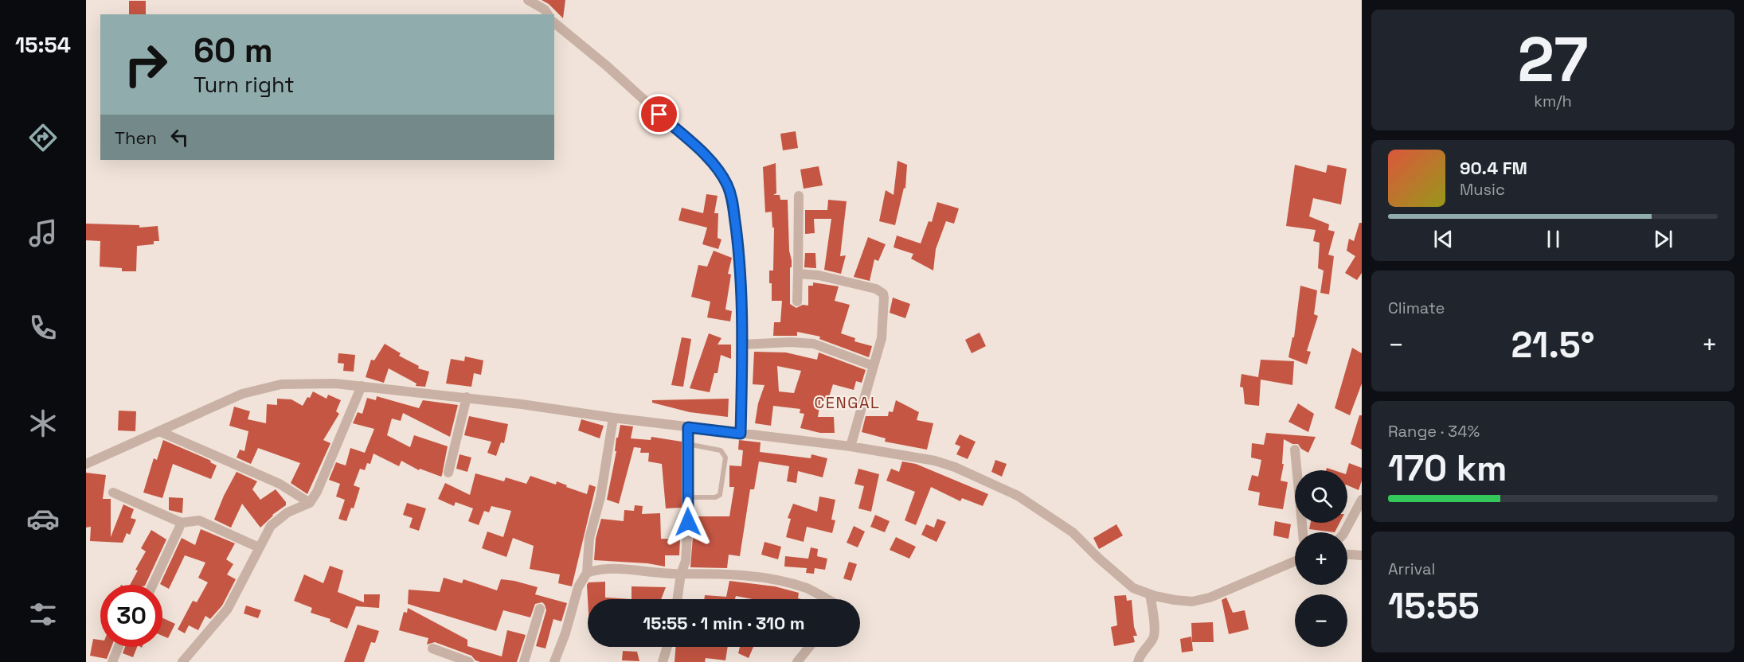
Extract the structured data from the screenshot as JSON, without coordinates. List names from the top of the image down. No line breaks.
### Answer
{"districts":["CENGAL"],"page":{"tabs":"15:54","tile":[["27","km/h"],"Climate",["Range · 34%","170 km"],["Arrival","15:55"]],"turn":["60 m","Turn right"],"then":"Then","song":["90.4 FM","Music"],"heat":["−","21.5°","+"],"map_buttons":["+","−"],"limit":"30","trip":"15:55 · 1 min · 310 m"}}
